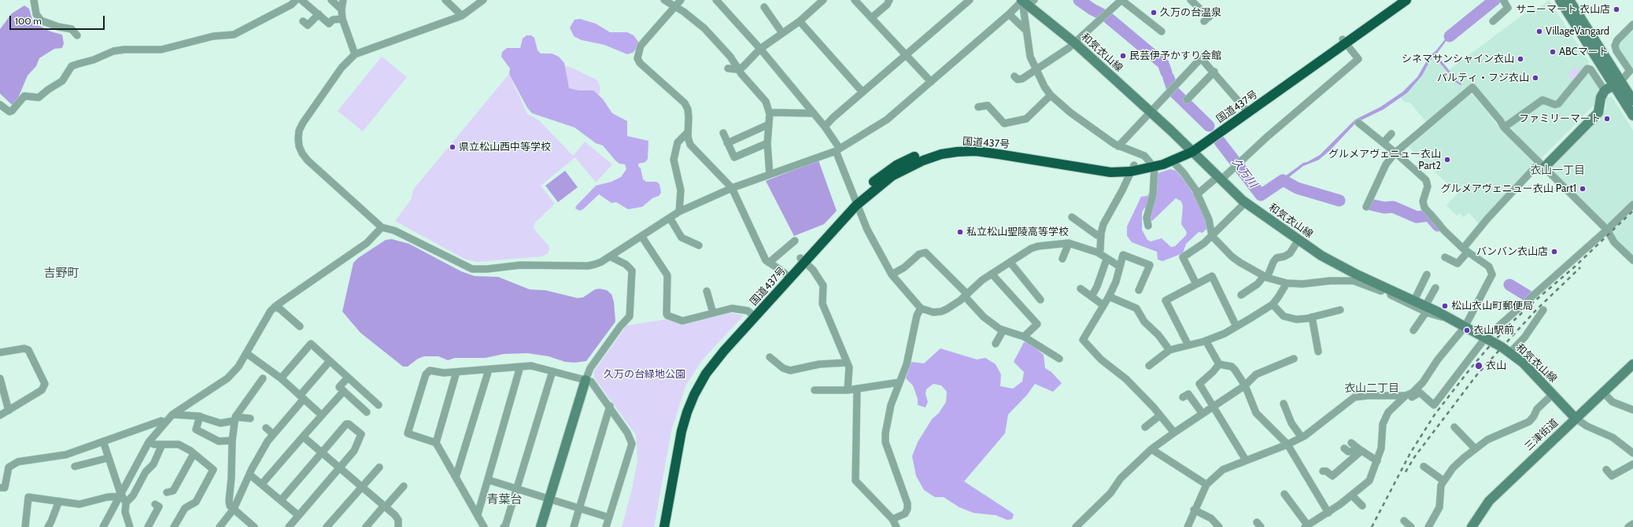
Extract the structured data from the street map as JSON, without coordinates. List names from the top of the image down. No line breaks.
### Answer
{"streets":{"highway":["国道437号"],"street":["和気衣山線","三津街道"]},"crossings":[["和気衣山線","国道437号"],["和気衣山線","三津街道"]],"districts":["衣山一丁目","吉野町","衣山二丁目","青葉台"],"water":["久万川"],"parks":["久万の台緑地公園"],"places":["サニーマート 衣山店","久万の台温泉","VillageVangard","ABCマート","民芸伊予かすり会館","シネマサンシャイン衣山","パルティ・フジ衣山","ファミリーマート","県立松山西中等学校","グルメアヴェニュー衣山 Part2","グルメアヴェニュー衣山 Part1","私立松山聖陵高等学校","バンバン衣山店","松山衣山町郵便局","衣山駅前","衣山"],"scale_bar":"100 m"}
